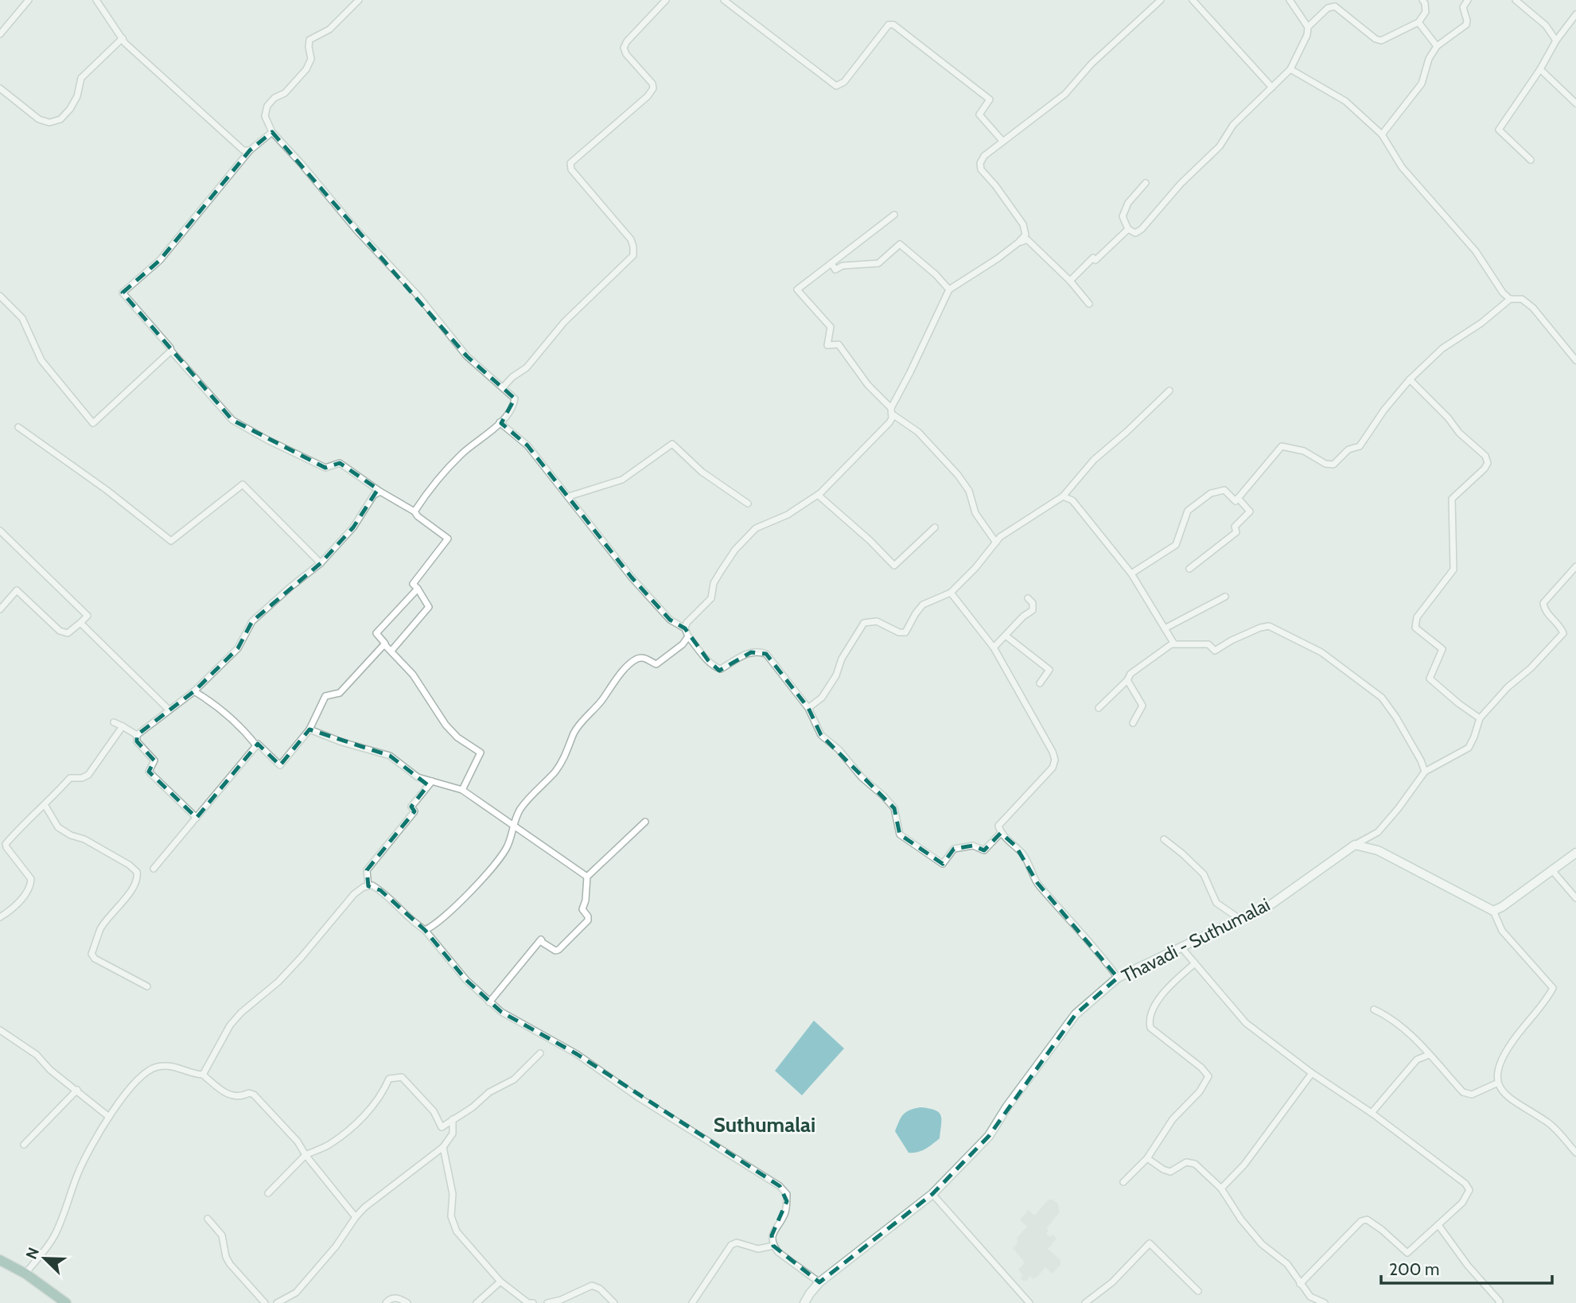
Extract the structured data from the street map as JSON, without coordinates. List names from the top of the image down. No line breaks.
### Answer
{"streets":{"main road":["Thavadi - Suthumalai"]},"districts":["Suthumalai"],"scale_bar":"200 m","north":"top left"}
